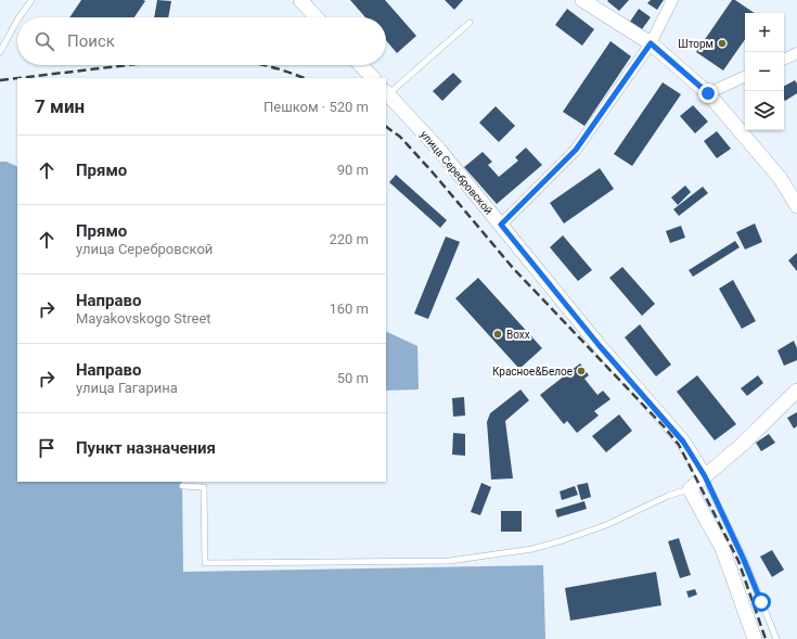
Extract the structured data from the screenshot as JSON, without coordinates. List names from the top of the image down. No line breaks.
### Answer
{"streets":{"street":["улица Серебровской"]},"places":["Шторм","Boxx","Красное&Белое"],"page":{"map_buttons":["+","−"],"search":"Поиск","heading":["7 мин","Пешком · 520 m"],"list":[["Прямо","90 m"],["Прямо","улица Серебровской","220 m"],["Направо","Mayakovskogo Street","160 m"],["Направо","улица Гагарина","50 m"],"Пункт назначения"]}}
